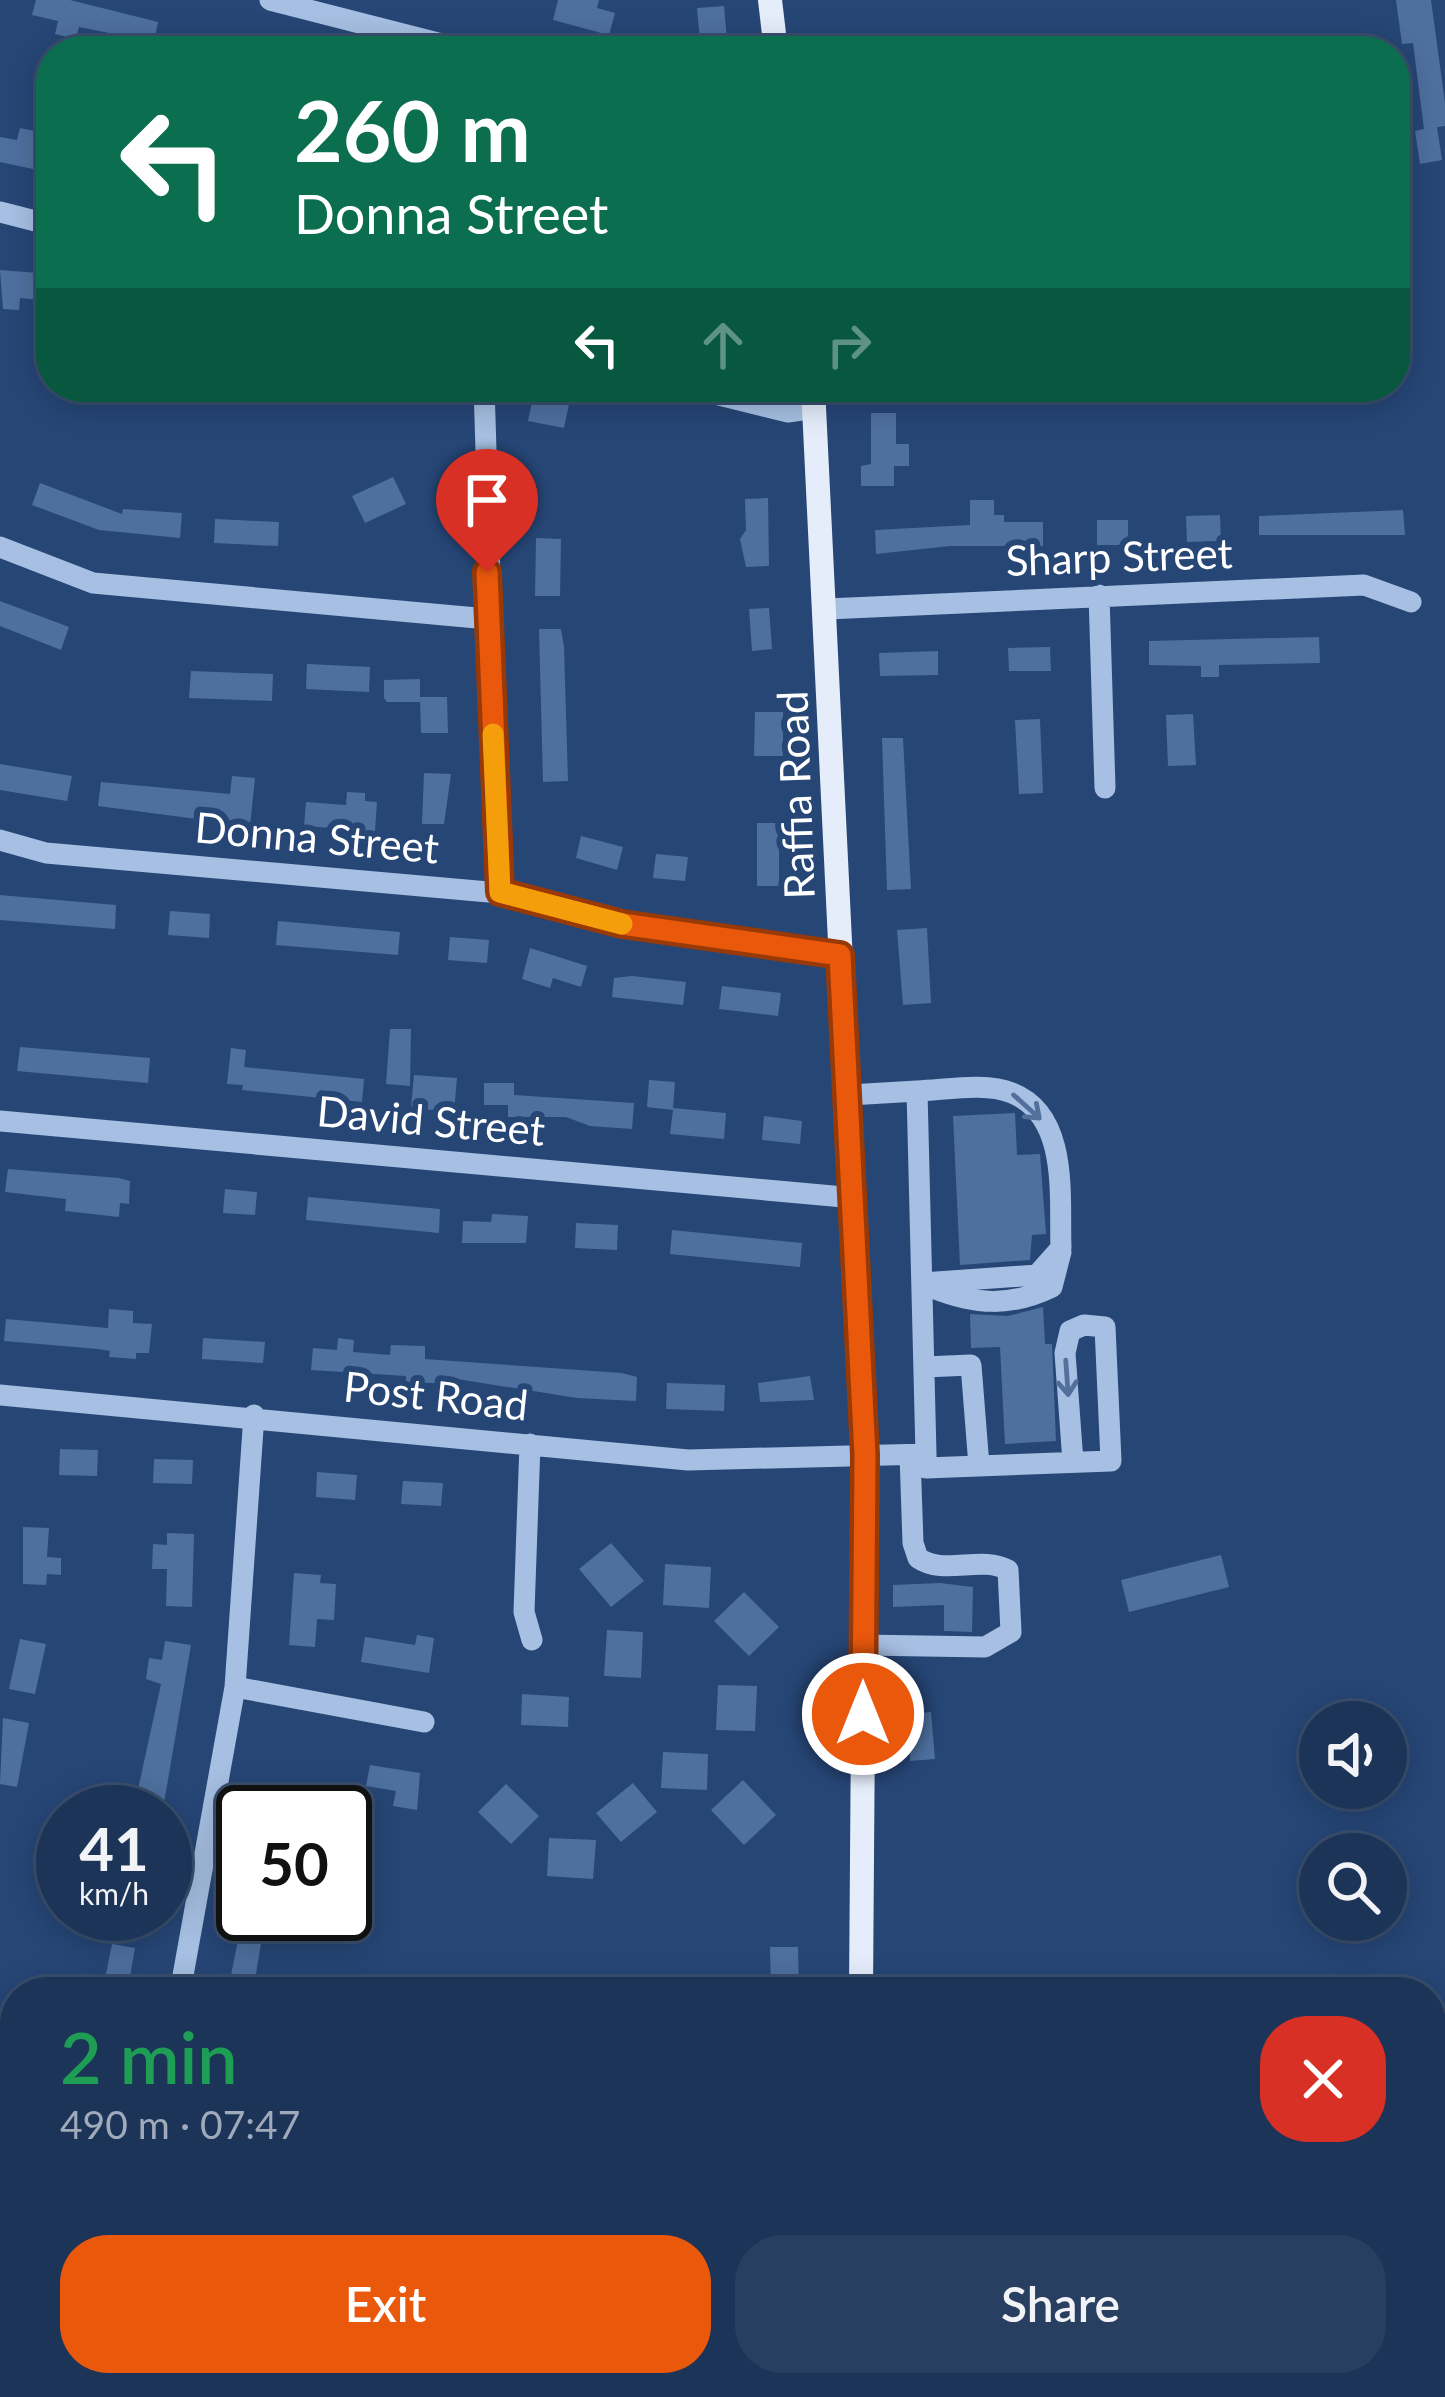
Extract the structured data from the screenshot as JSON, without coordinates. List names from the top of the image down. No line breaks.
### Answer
{"streets":{"main road":["Raffia Road"],"street":["Sharp Street","Donna Street","David Street","Post Road"]},"crossings":[["Sharp Street","Raffia Road"],["Raffia Road","Donna Street"],["Raffia Road","David Street"],["Raffia Road","Post Road"]],"page":{"turn":["260 m","Donna Street"],"speed":"41 km/h","limit":"50","heading":["2 min","490 m · 07:47"],"buttons":["Exit","Share"]}}
